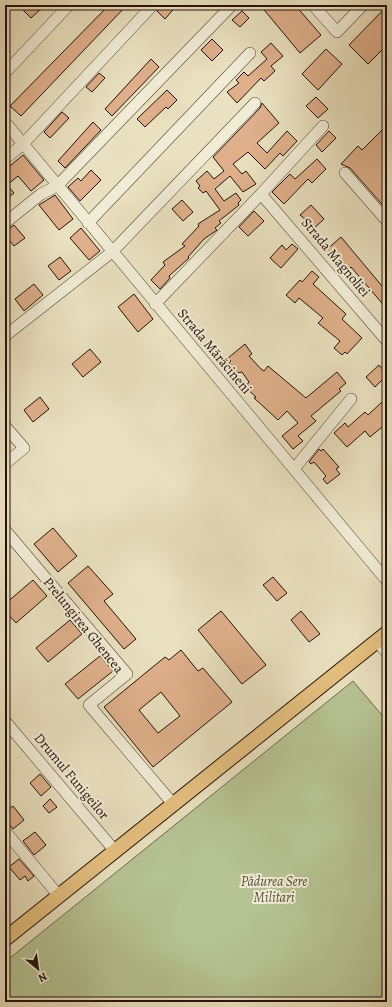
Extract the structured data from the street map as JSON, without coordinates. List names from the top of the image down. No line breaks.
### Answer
{"streets":{"street":["Strada Magnoliei","Strada Mărăcineni","Prelungirea Ghencea","Drumul Funigeilor"]},"parks":["Pădurea Sere Militari"],"north":"bottom right"}
